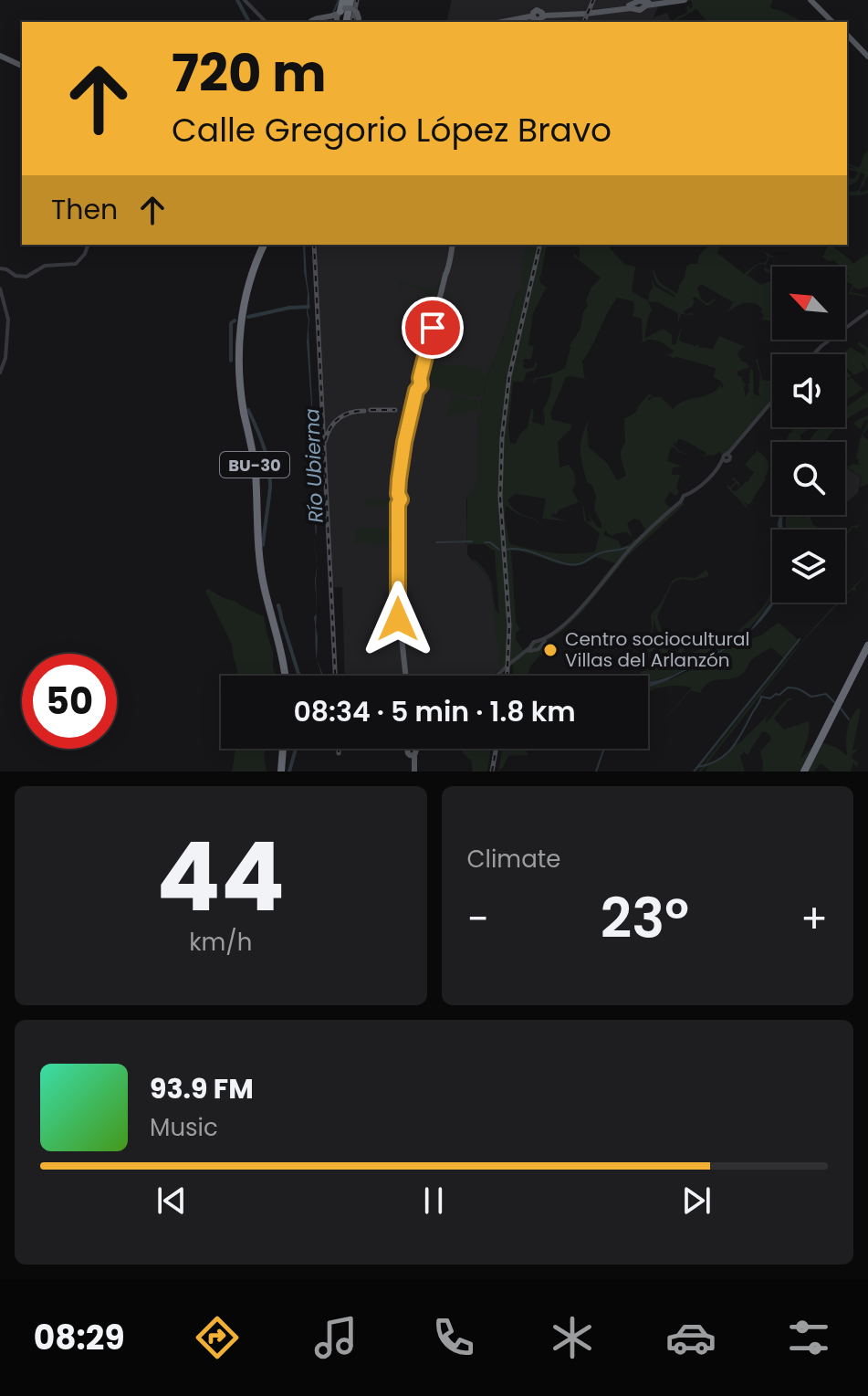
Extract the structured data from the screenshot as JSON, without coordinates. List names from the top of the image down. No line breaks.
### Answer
{"streets":{"highway":["BU-30"]},"water":["Río Ubierna"],"places":["Centro sociocultural Villas del Arlanzón"],"north":"top left","page":{"turn":["720 m","Calle Gregorio López Bravo"],"then":"Then","limit":"50","trip":"08:34 · 5 min · 1.8 km","tile":[["44","km/h"],"Climate"],"heat":["−","23°","+"],"song":["93.9 FM","Music"],"tabs":"08:29"}}
